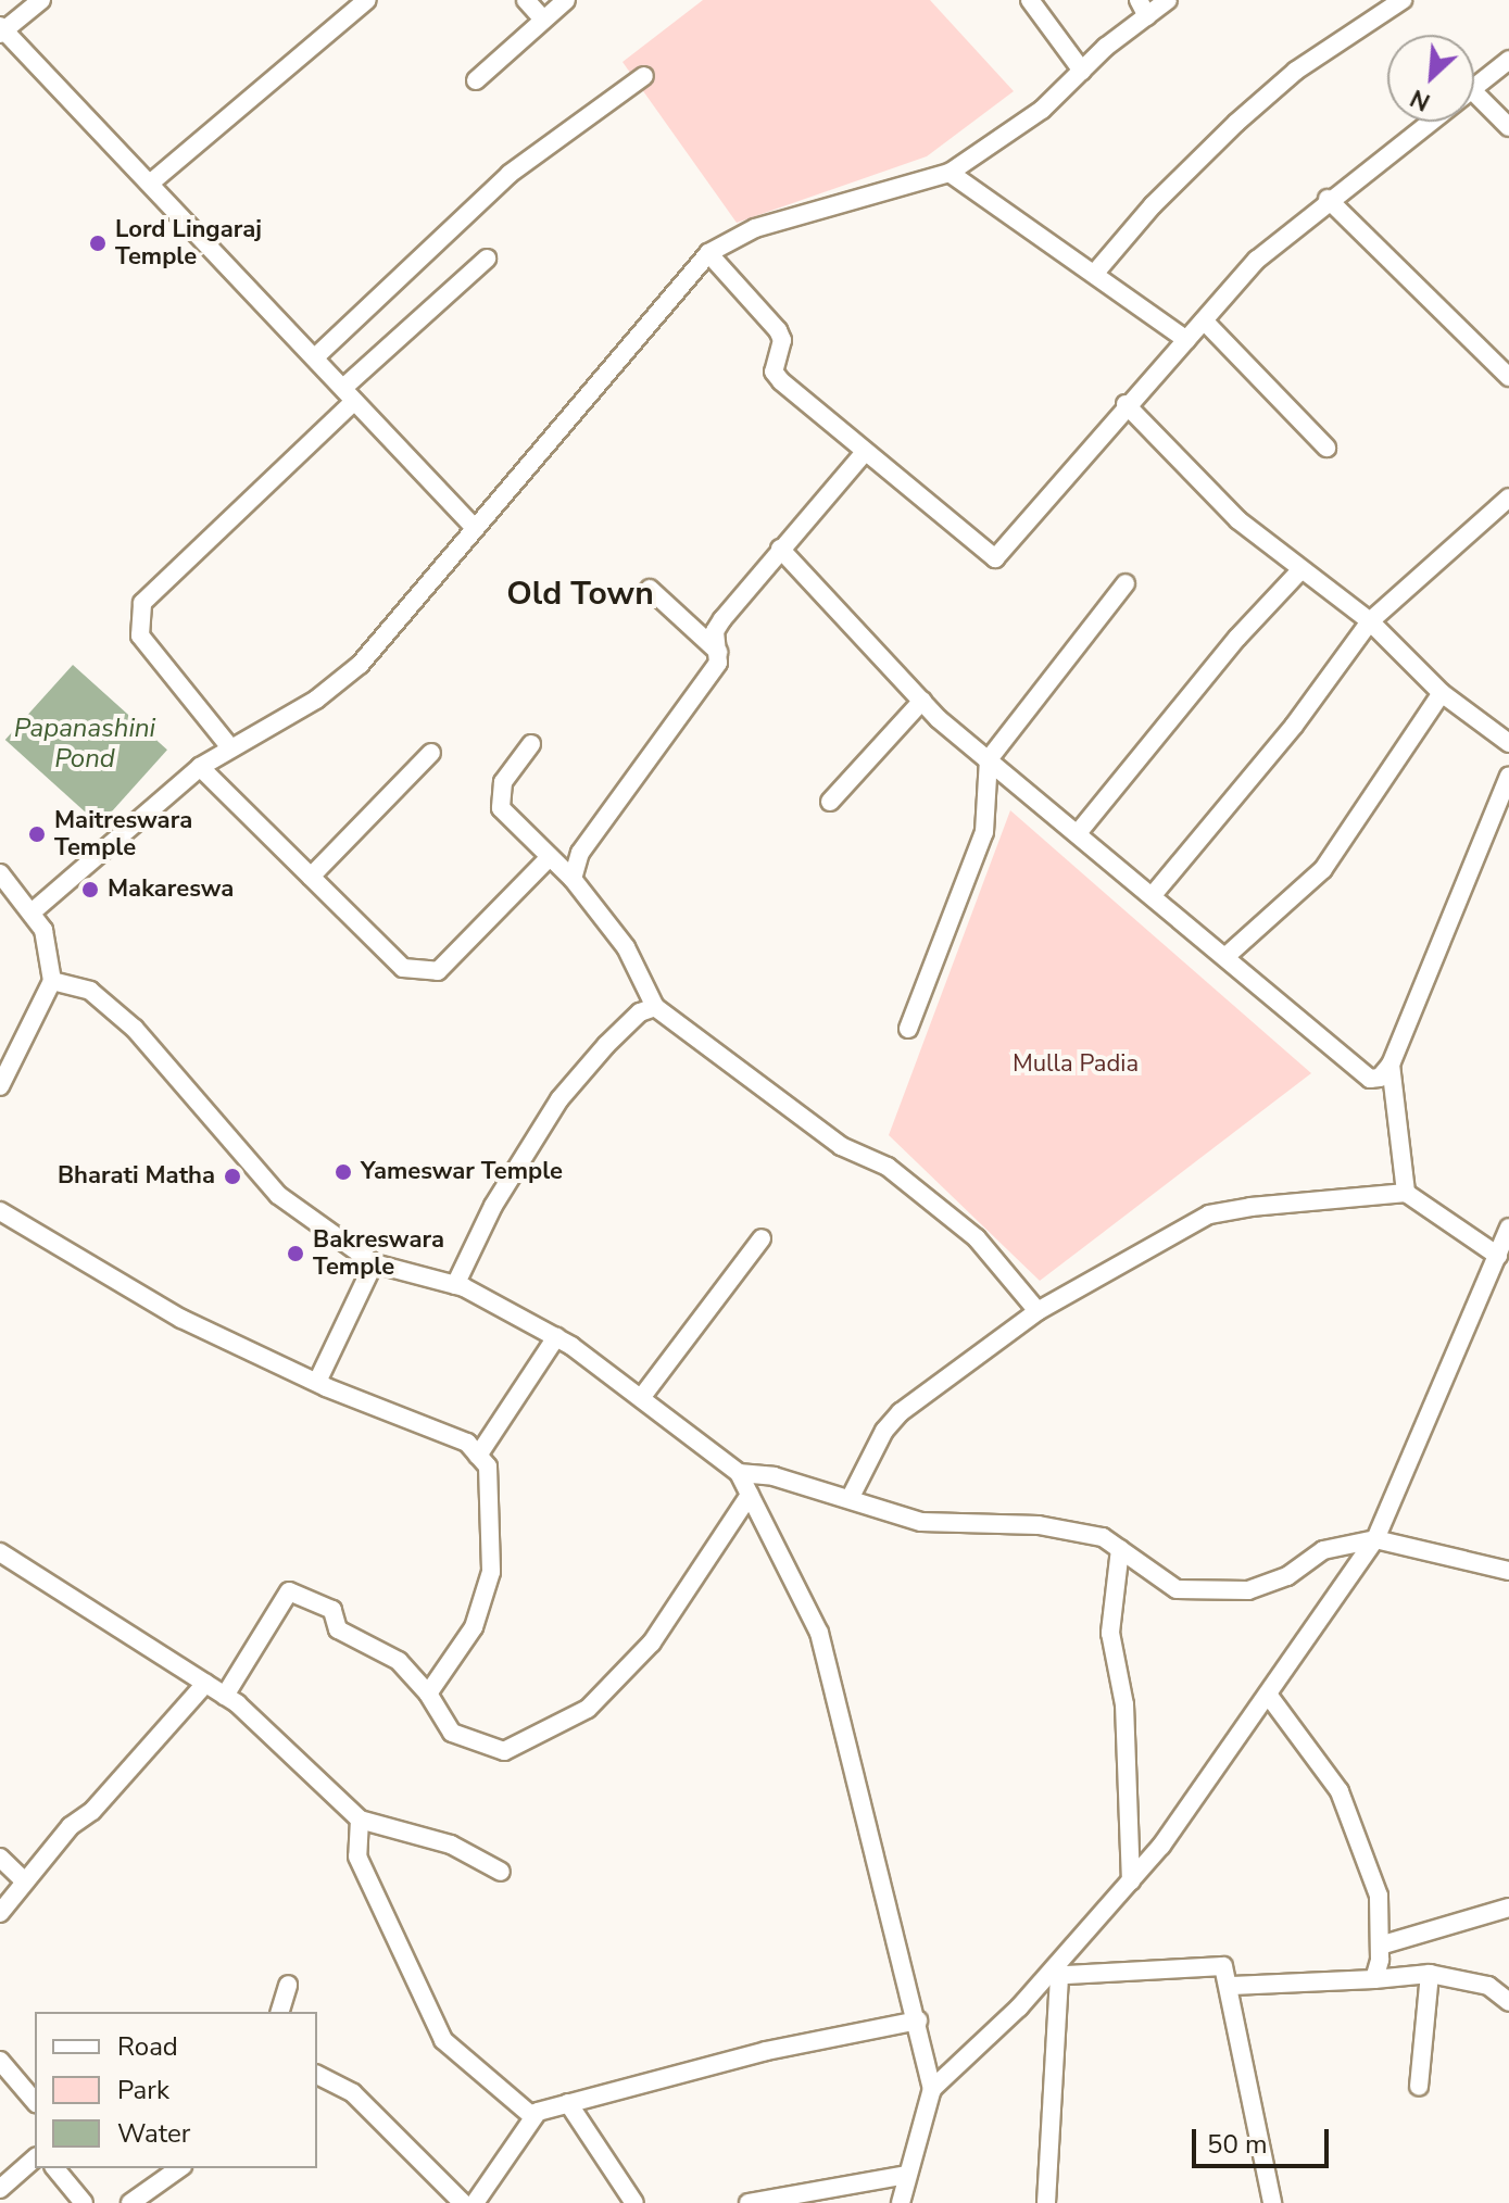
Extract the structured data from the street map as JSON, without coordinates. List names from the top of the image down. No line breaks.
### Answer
{"districts":["Old Town"],"water":["Papanashini Pond"],"parks":["Mulla Padia"],"places":["Lord Lingaraj Temple","Maitreswara Temple","Makareswa","Yameswar Temple","Bharati Matha","Bakreswara Temple"],"legend":["Road","Park","Water"],"scale_bar":"50 m","north":"bottom left"}
